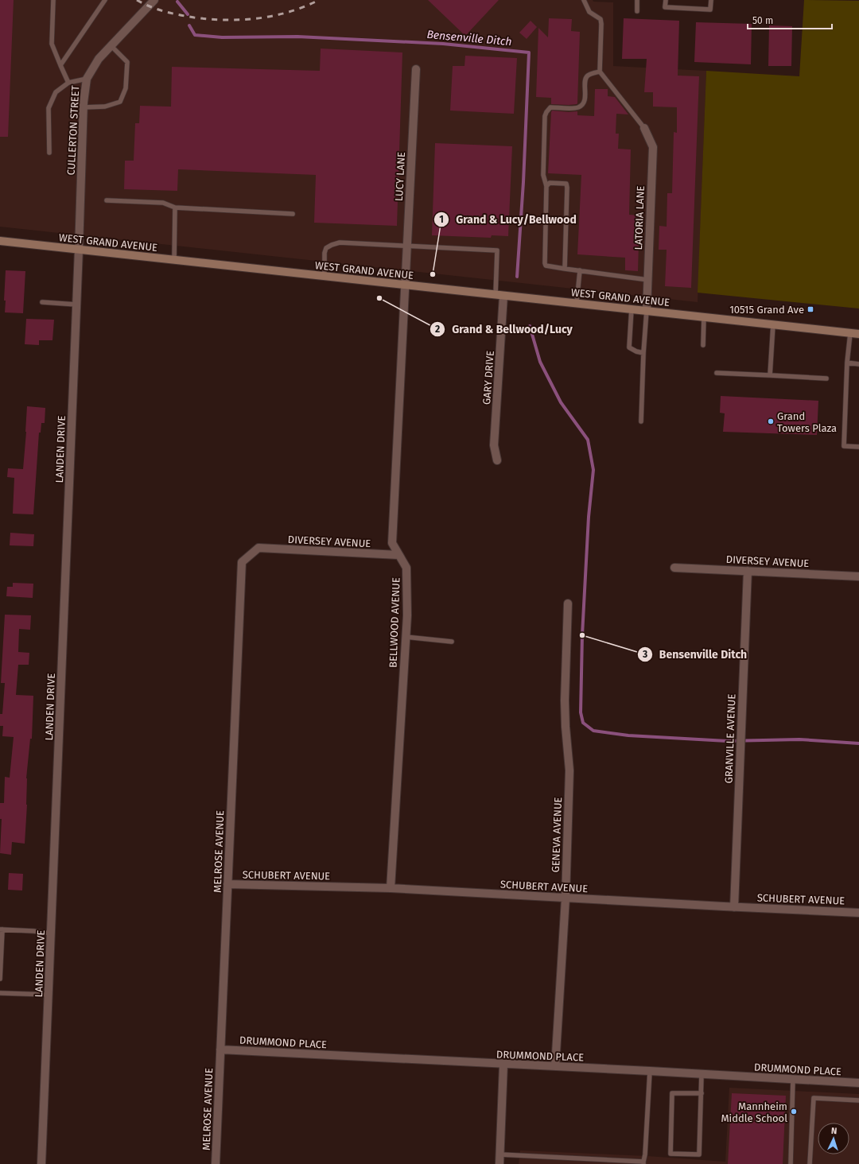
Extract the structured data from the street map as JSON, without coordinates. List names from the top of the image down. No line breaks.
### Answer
{"streets":{"main road":["WEST GRAND AVENUE"],"street":["CULLERTON STREET","LUCY LANE","LATORIA LANE","GARY DRIVE","LANDEN DRIVE","DIVERSEY AVENUE","BELLWOOD AVENUE","GRANVILLE AVENUE","GENEVA AVENUE","MELROSE AVENUE","SCHUBERT AVENUE","DRUMMOND PLACE"]},"crossings":[["CULLERTON STREET","WEST GRAND AVENUE"],["CULLERTON STREET","LANDEN DRIVE"],["LUCY LANE","WEST GRAND AVENUE"],["LUCY LANE","BELLWOOD AVENUE"],["LATORIA LANE","WEST GRAND AVENUE"],["WEST GRAND AVENUE","GARY DRIVE"],["WEST GRAND AVENUE","LANDEN DRIVE"],["WEST GRAND AVENUE","BELLWOOD AVENUE"],["DIVERSEY AVENUE","BELLWOOD AVENUE"],["DIVERSEY AVENUE","GRANVILLE AVENUE"],["DIVERSEY AVENUE","MELROSE AVENUE"],["BELLWOOD AVENUE","SCHUBERT AVENUE"],["GRANVILLE AVENUE","SCHUBERT AVENUE"],["GENEVA AVENUE","SCHUBERT AVENUE"],["GENEVA AVENUE","DRUMMOND PLACE"],["MELROSE AVENUE","SCHUBERT AVENUE"],["MELROSE AVENUE","DRUMMOND PLACE"]],"water":["Bensenville Ditch"],"places":{"other":["Grand & Lucy/Bellwood","Grand & Bellwood/Lucy","Grand Towers Plaza","Bensenville Ditch","Mannheim Middle School"],"transit":["10515 Grand Ave"]},"scale_bar":"50 m","north":"top"}
